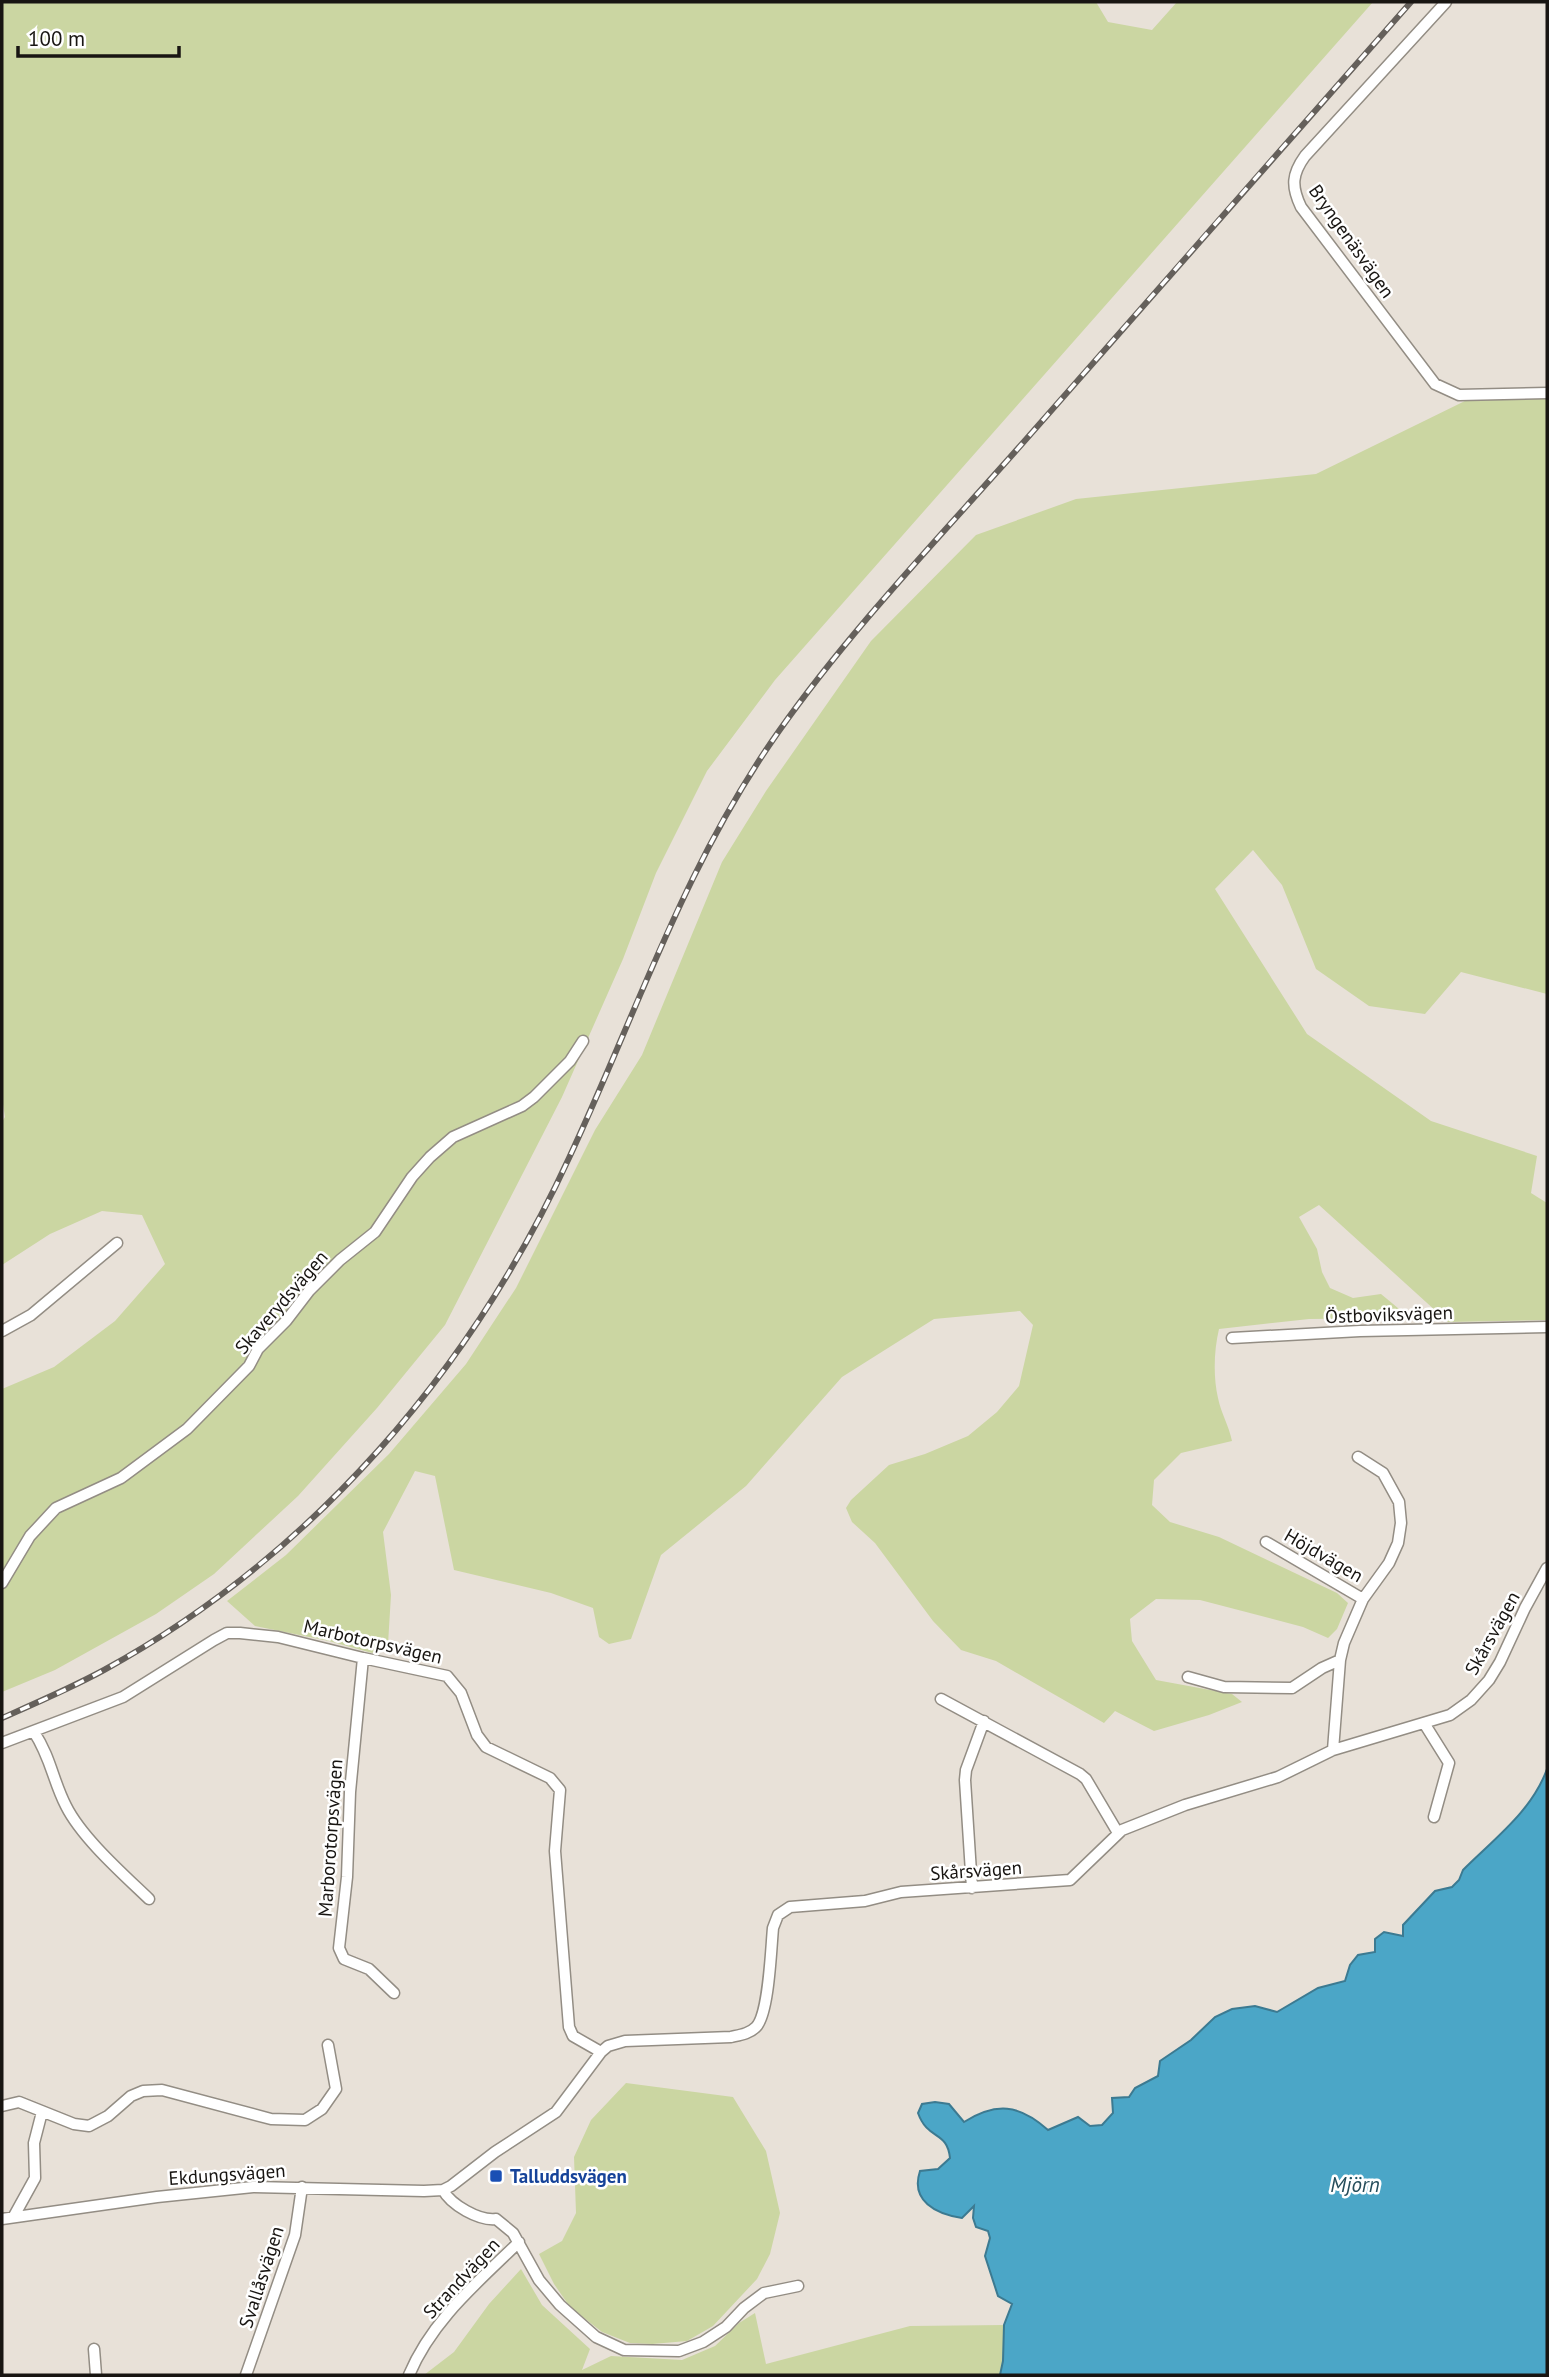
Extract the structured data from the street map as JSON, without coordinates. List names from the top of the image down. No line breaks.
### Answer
{"streets":{"street":["Bryngenäsvägen","Skaverydsvägen","Östboviksvägen","Höjdvägen","Skårsvägen","Marbotorpsvägen","Marborotorpsvägen","Ekdungsvägen","Svallåsvägen","Strandvägen"]},"crossings":[["Höjdvägen","Skårsvägen"],["Skårsvägen","Marbotorpsvägen"],["Marbotorpsvägen","Marborotorpsvägen"],["Ekdungsvägen","Svallåsvägen"]],"water":["Mjörn"],"places":{"transit":["Talluddsvägen"]},"scale_bar":"100 m"}
